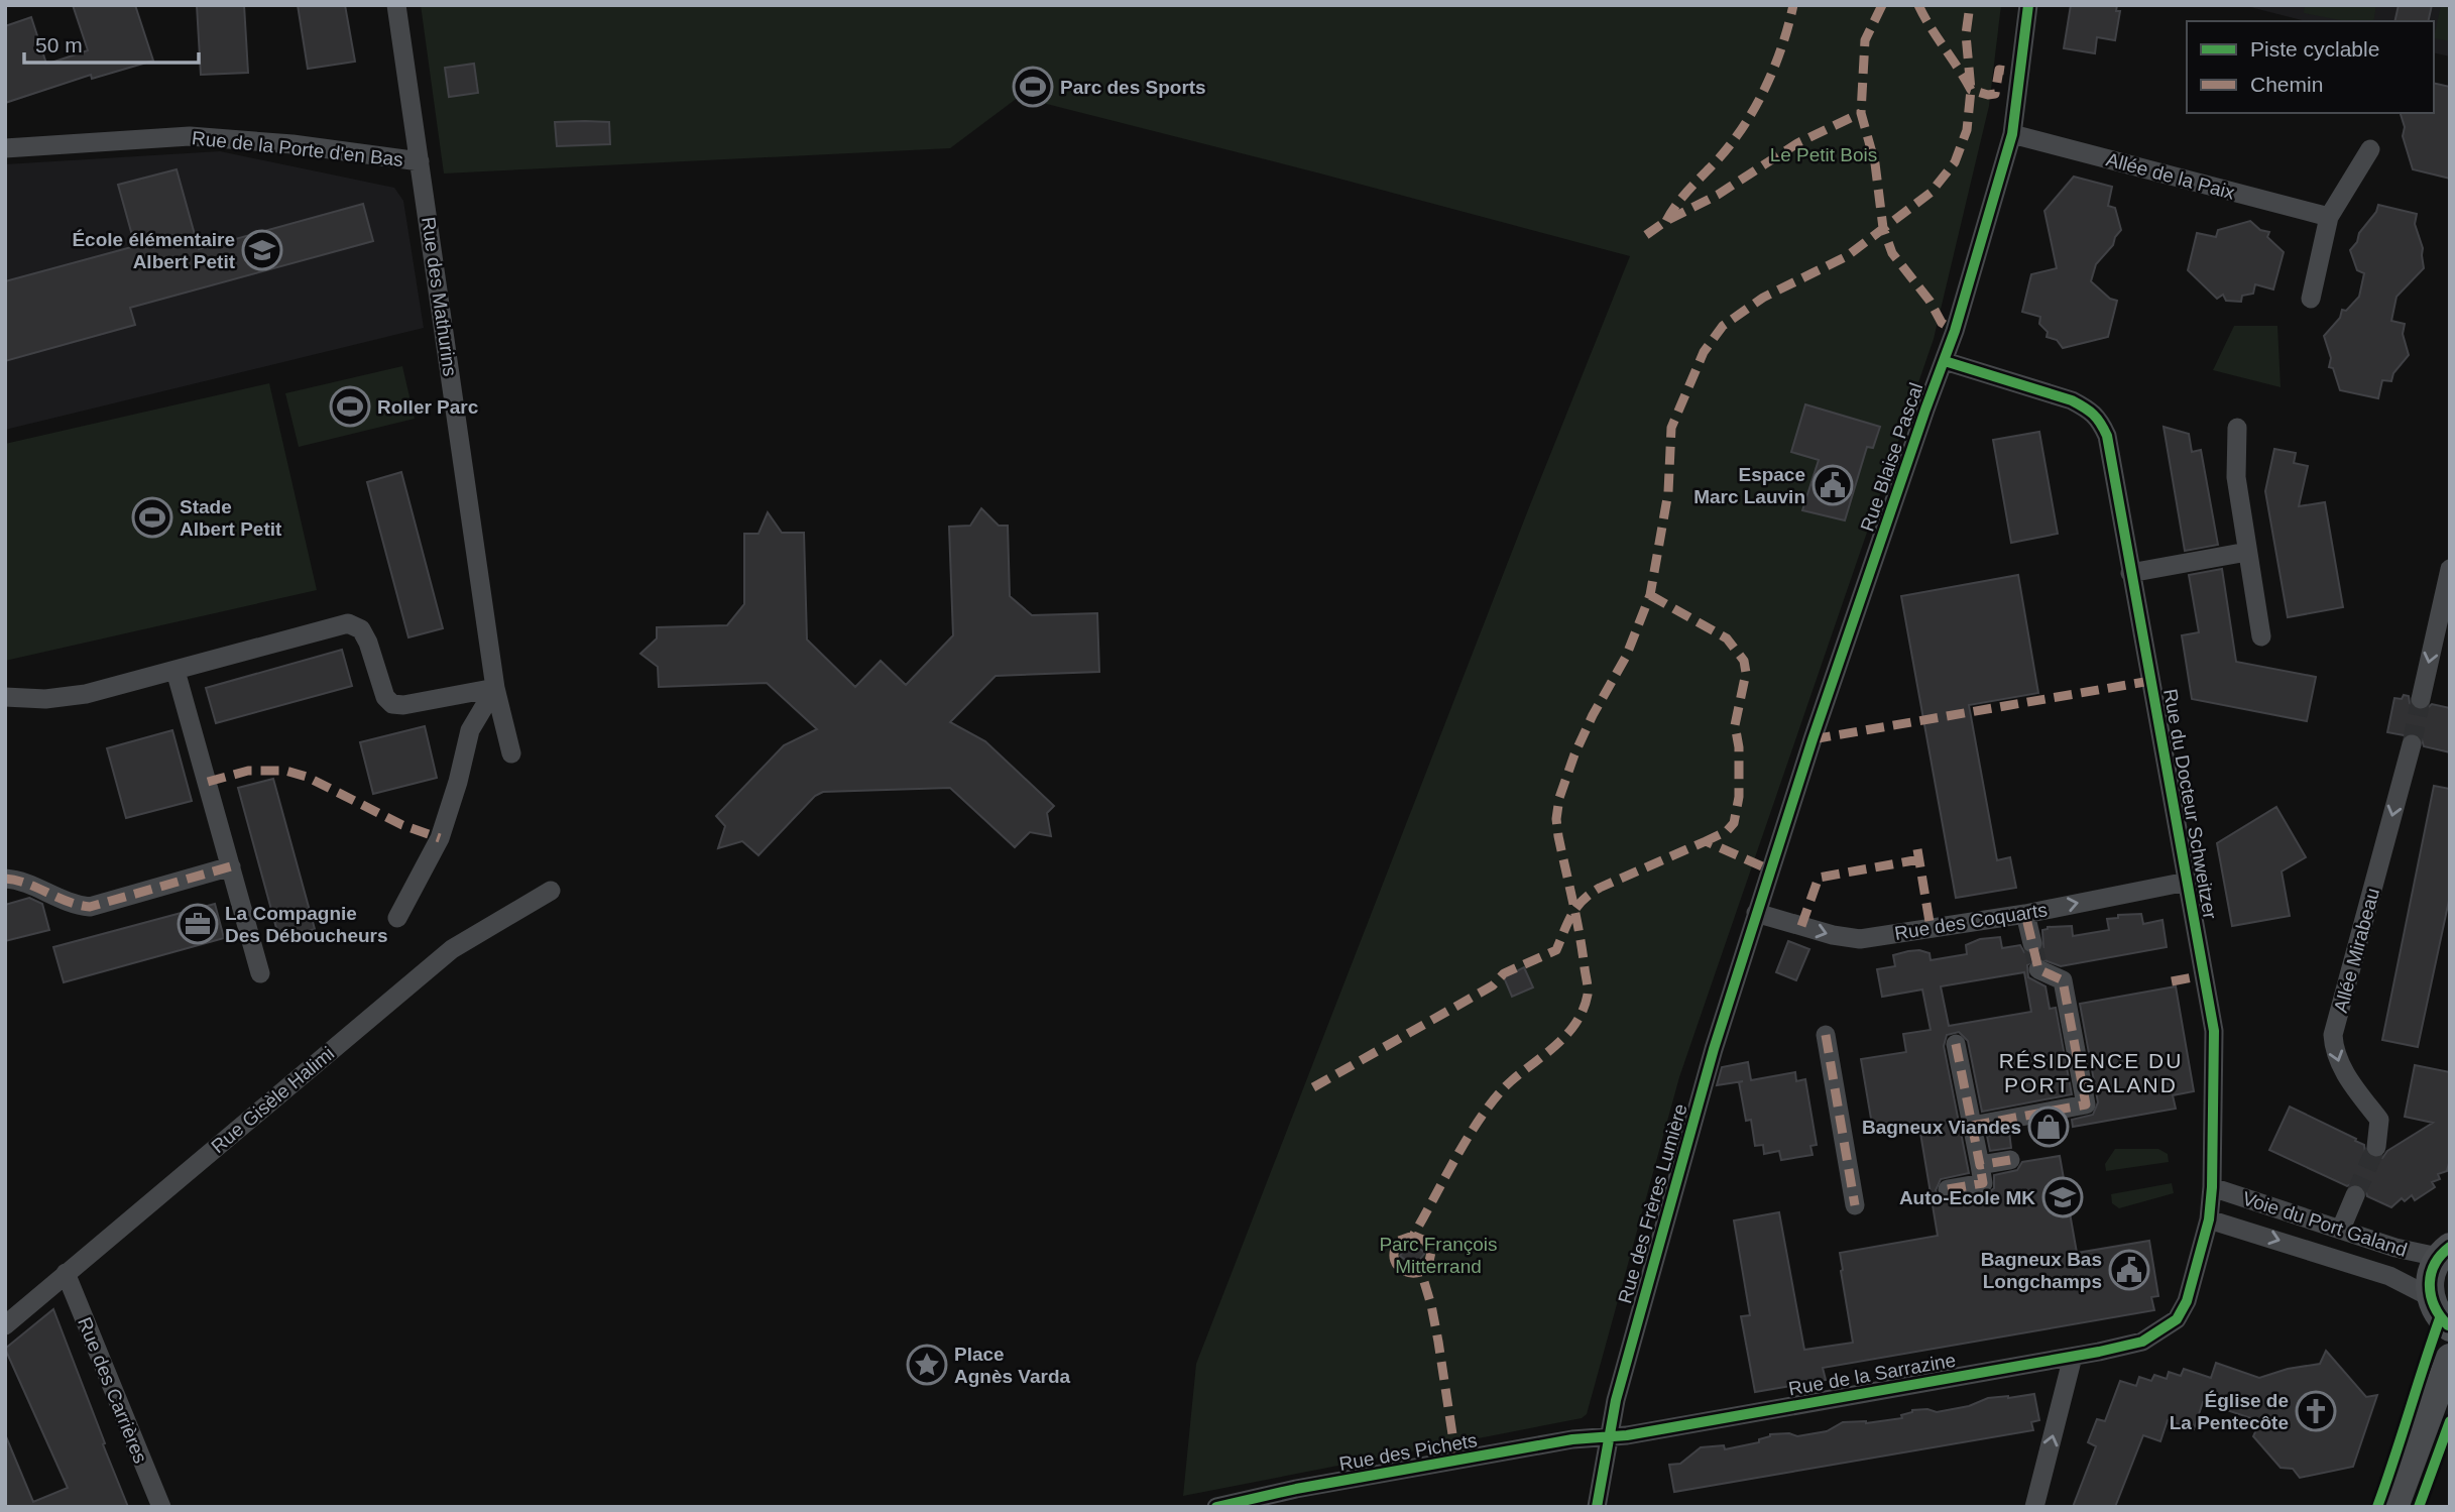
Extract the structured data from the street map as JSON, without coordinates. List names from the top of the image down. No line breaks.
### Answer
{"streets":{"street":["Rue de la Porte d'en Bas","Allée de la Paix","Rue des Mathurins","Rue Blaise Pascal","Rue du Docteur Schweitzer","Rue des Coquarts","Allée Mirabeau","Rue Gisèle Halimi","Rue des Frères Lumière","Voie du Port Galand","Rue de la Sarrazine","Rue des Carrières","Rue des Pichets"]},"crossings":[["Rue de la Porte d'en Bas","Rue des Mathurins"],["Allée de la Paix","Rue Blaise Pascal"],["Rue Blaise Pascal","Rue du Docteur Schweitzer"],["Rue Blaise Pascal","Rue des Coquarts"],["Rue Blaise Pascal","Rue des Frères Lumière"],["Rue du Docteur Schweitzer","Rue des Coquarts"],["Rue du Docteur Schweitzer","Voie du Port Galand"],["Rue du Docteur Schweitzer","Rue de la Sarrazine"],["Rue des Coquarts","Rue des Frères Lumière"],["Rue Gisèle Halimi","Rue des Carrières"],["Rue des Frères Lumière","Rue de la Sarrazine"],["Rue des Frères Lumière","Rue des Pichets"],["Rue de la Sarrazine","Rue des Pichets"]],"one_way":["Rue des Coquarts","Allée Mirabeau"],"districts":["RÉSIDENCE DU PORT GALAND"],"parks":["Le Petit Bois","Parc François Mitterrand"],"places":{"sports":["Parc des Sports","Roller Parc","Stade Albert Petit"],"school or university":["École élémentaire Albert Petit","Auto-Ecole MK"],"public building":["Espace Marc Lauvin","Bagneux Bas Longchamps"],"office":["La Compagnie Des Déboucheurs"],"shop":["Bagneux Viandes"],"place":["Place Agnès Varda"],"church":["Église de La Pentecôte"]},"legend":["Piste cyclable","Chemin"],"scale_bar":"50 m"}
